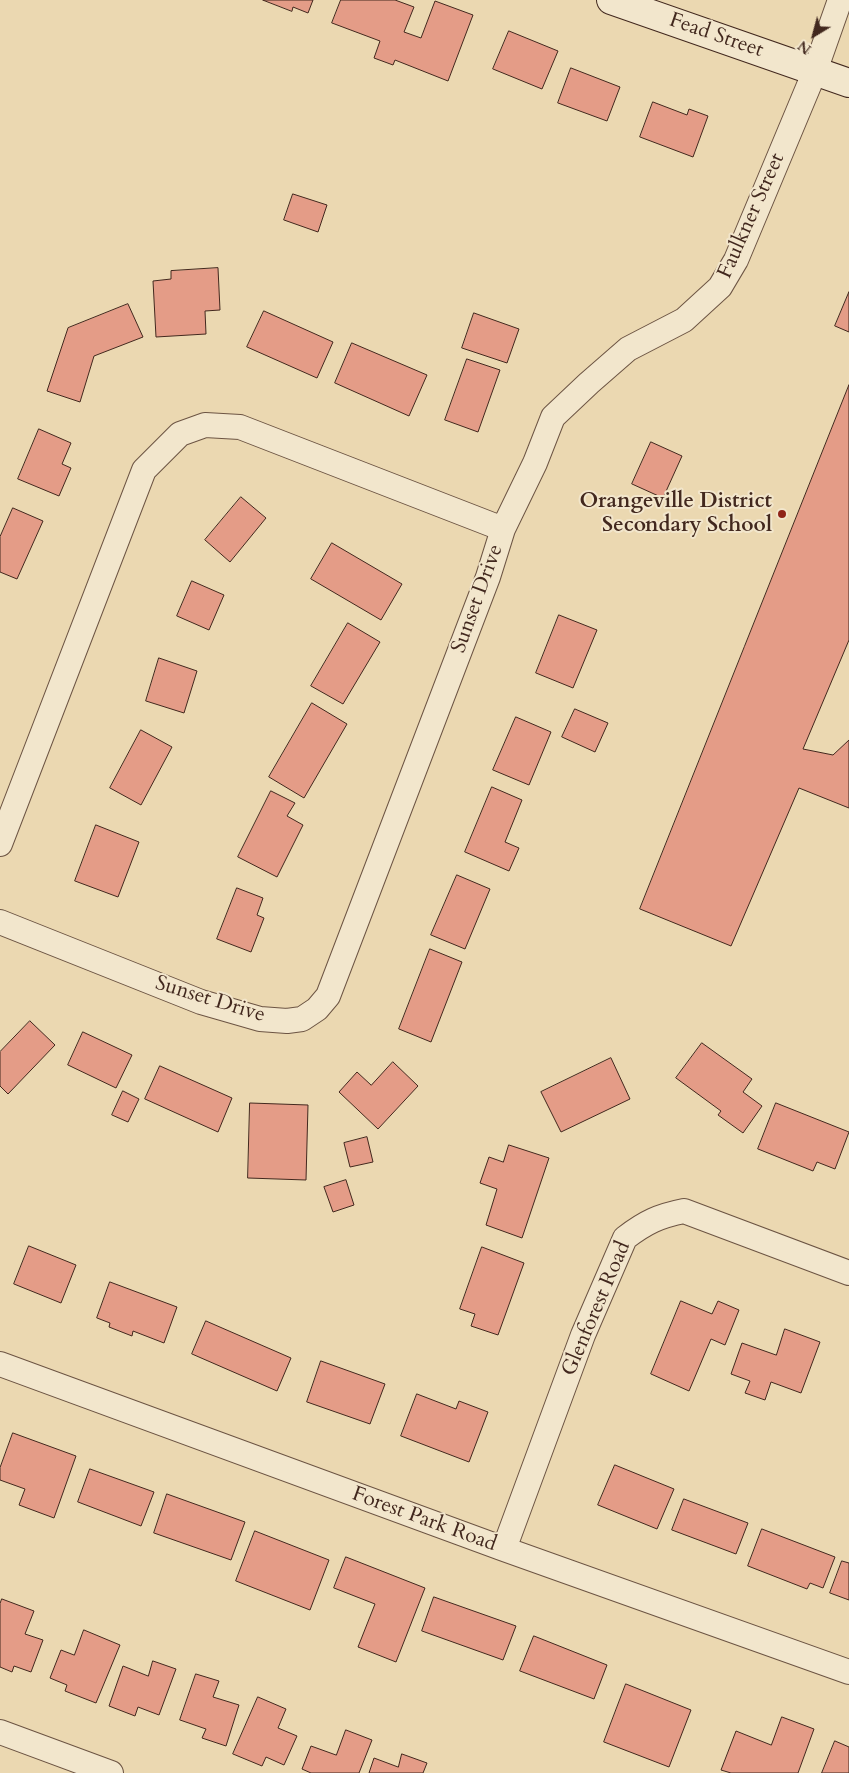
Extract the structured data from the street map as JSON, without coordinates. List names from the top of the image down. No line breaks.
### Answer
{"streets":{"street":["Fead Street","Faulkner Street","Sunset Drive","Glenforest Road","Forest Park Road"]},"crossings":[["Fead Street","Faulkner Street"],["Faulkner Street","Sunset Drive"],["Glenforest Road","Forest Park Road"]],"places":["Orangeville District Secondary School"],"north":"bottom left"}
